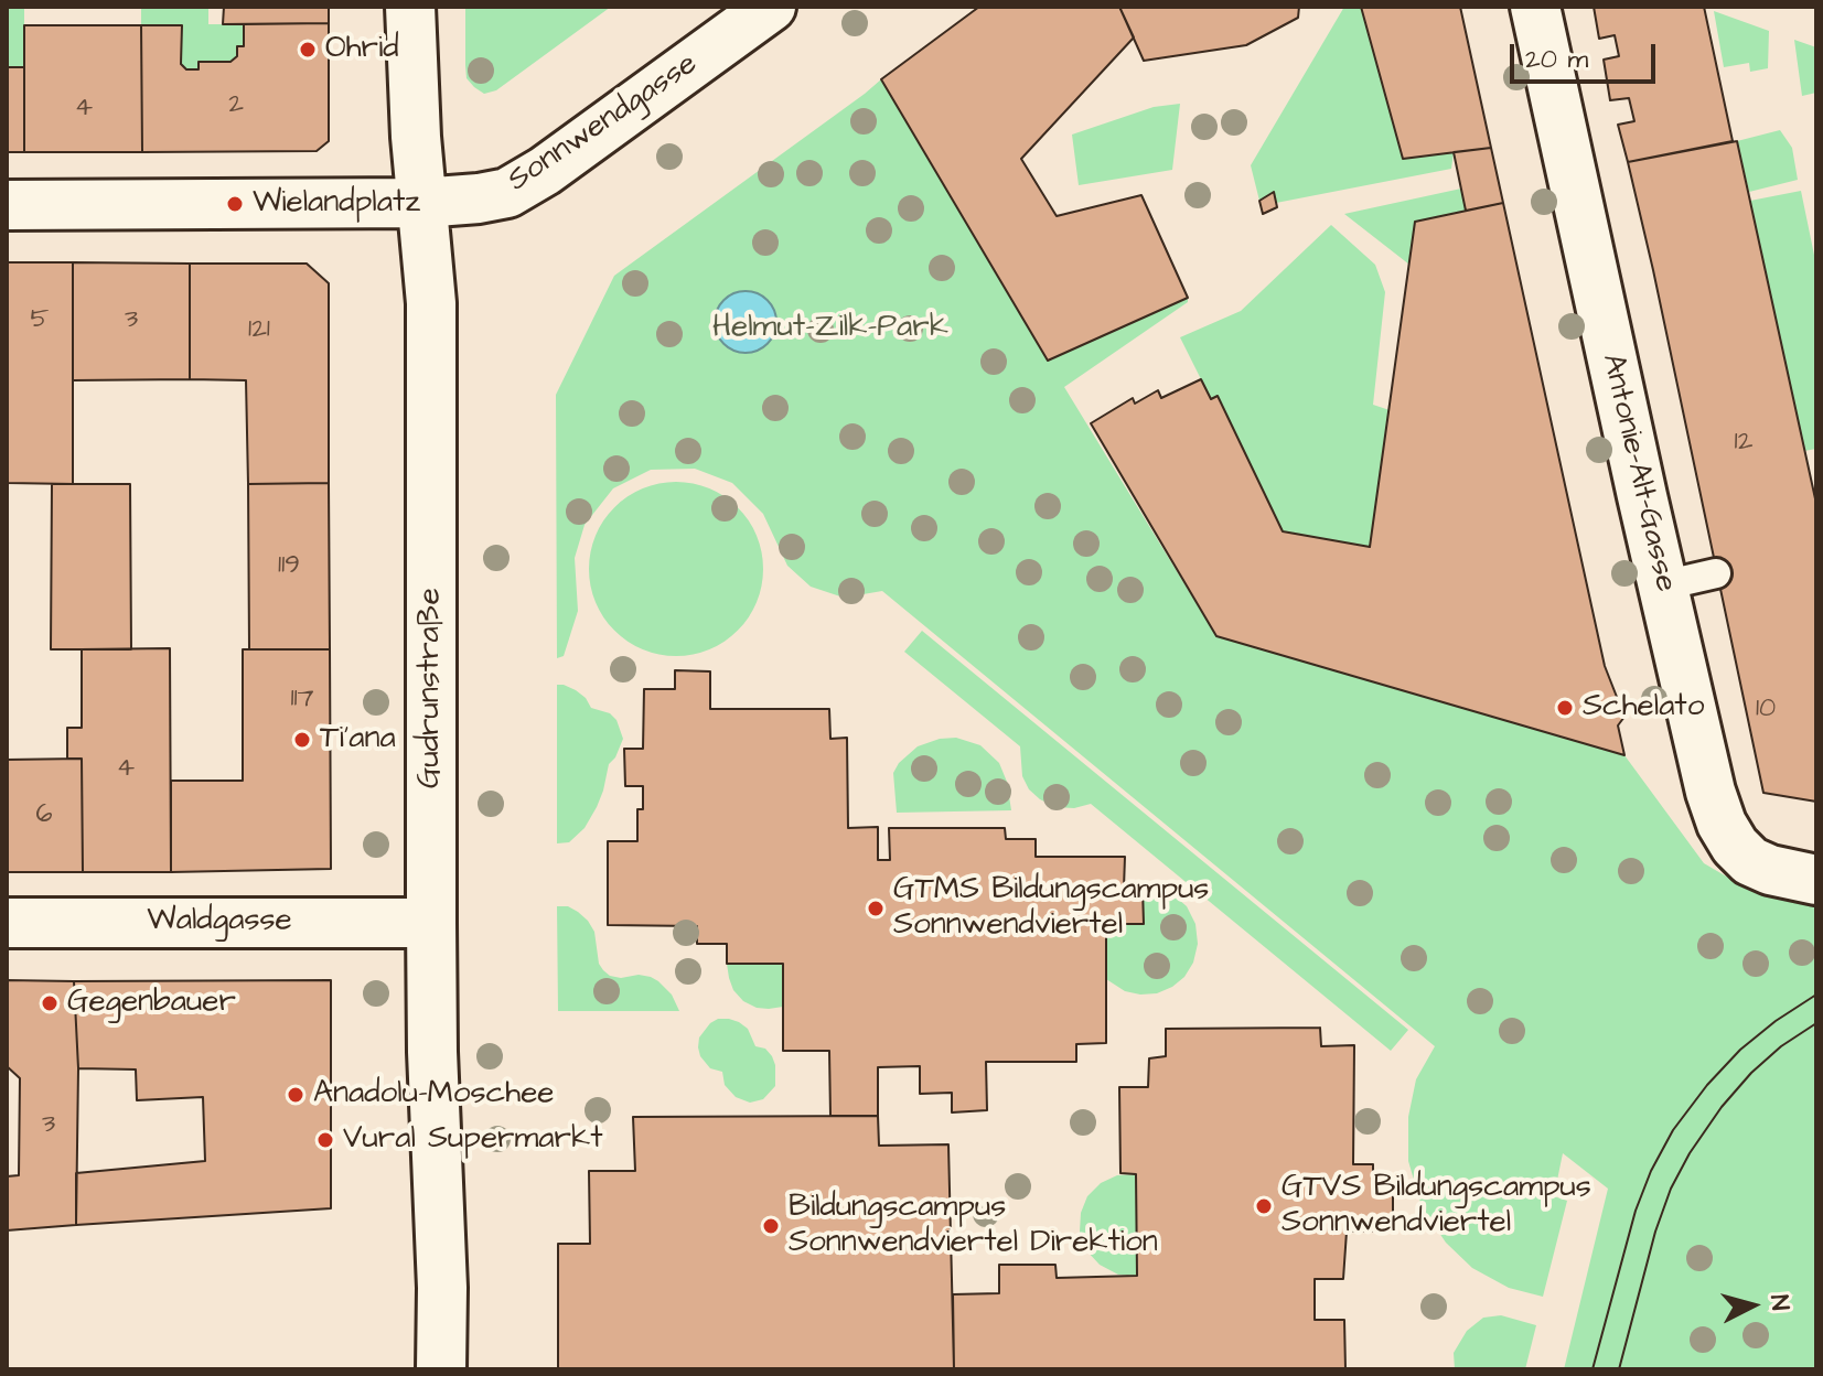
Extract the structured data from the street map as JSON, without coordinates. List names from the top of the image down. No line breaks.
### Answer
{"streets":{"main road":["Sonnwendgasse","Antonie-Alt-Gasse","Gudrunstraße","Waldgasse"]},"crossings":[["Sonnwendgasse","Gudrunstraße"],["Gudrunstraße","Waldgasse"]],"parks":["Helmut-Zilk-Park"],"places":["Ohrid","Wielandplatz","Schelato","Ti'ana","GTMS Bildungscampus Sonnwendviertel","Gegenbauer","Anadolu-Moschee","Vural Supermarkt","GTVS Bildungscampus Sonnwendviertel","Bildungscampus Sonnwendviertel Direktion"],"house_numbers":["2","4","5","3","121","12","119","117","10","4","6","3"],"scale_bar":"20 m","north":"right"}
